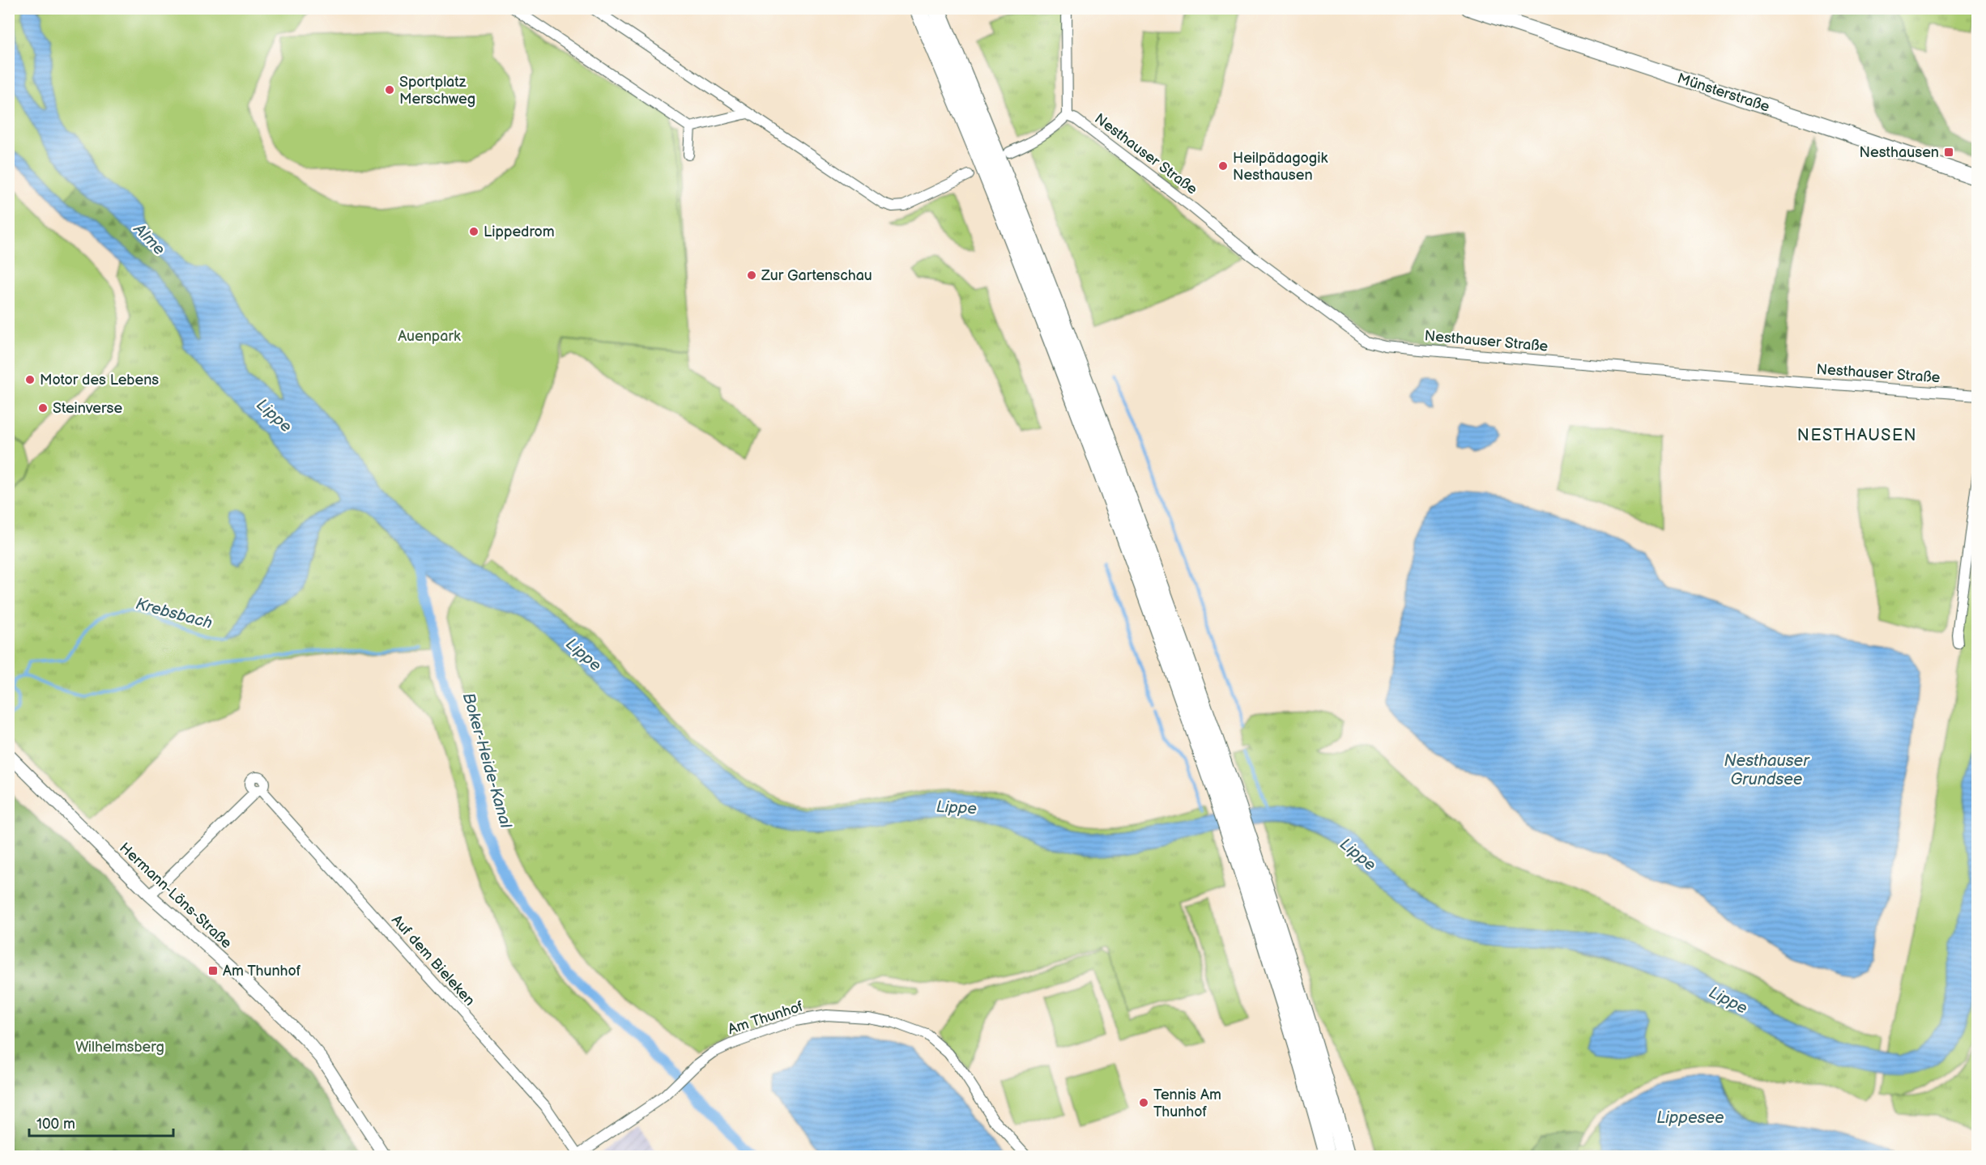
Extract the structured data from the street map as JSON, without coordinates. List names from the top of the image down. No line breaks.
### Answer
{"streets":{"main road":["Münsterstraße"],"street":["Nesthauser Straße","Hermann-Löns-Straße","Auf dem Bieleken","Am Thunhof"]},"crossings":[["Hermann-Löns-Straße","Auf dem Bieleken"],["Auf dem Bieleken","Am Thunhof"]],"districts":["NESTHAUSEN"],"water":["Alme","Lippe","Krebsbach","Boker-Heide-Kanal","Nesthauser Grundsee","Lippesee"],"parks":["Auenpark","Wilhelmsberg"],"places":{"other":["Sportplatz Merschweg","Heilpädagogik Nesthausen","Lippedrom","Zur Gartenschau","Motor des Lebens","Steinverse","Tennis Am Thunhof"],"transit":["Nesthausen","Am Thunhof"]},"scale_bar":"100 m"}
